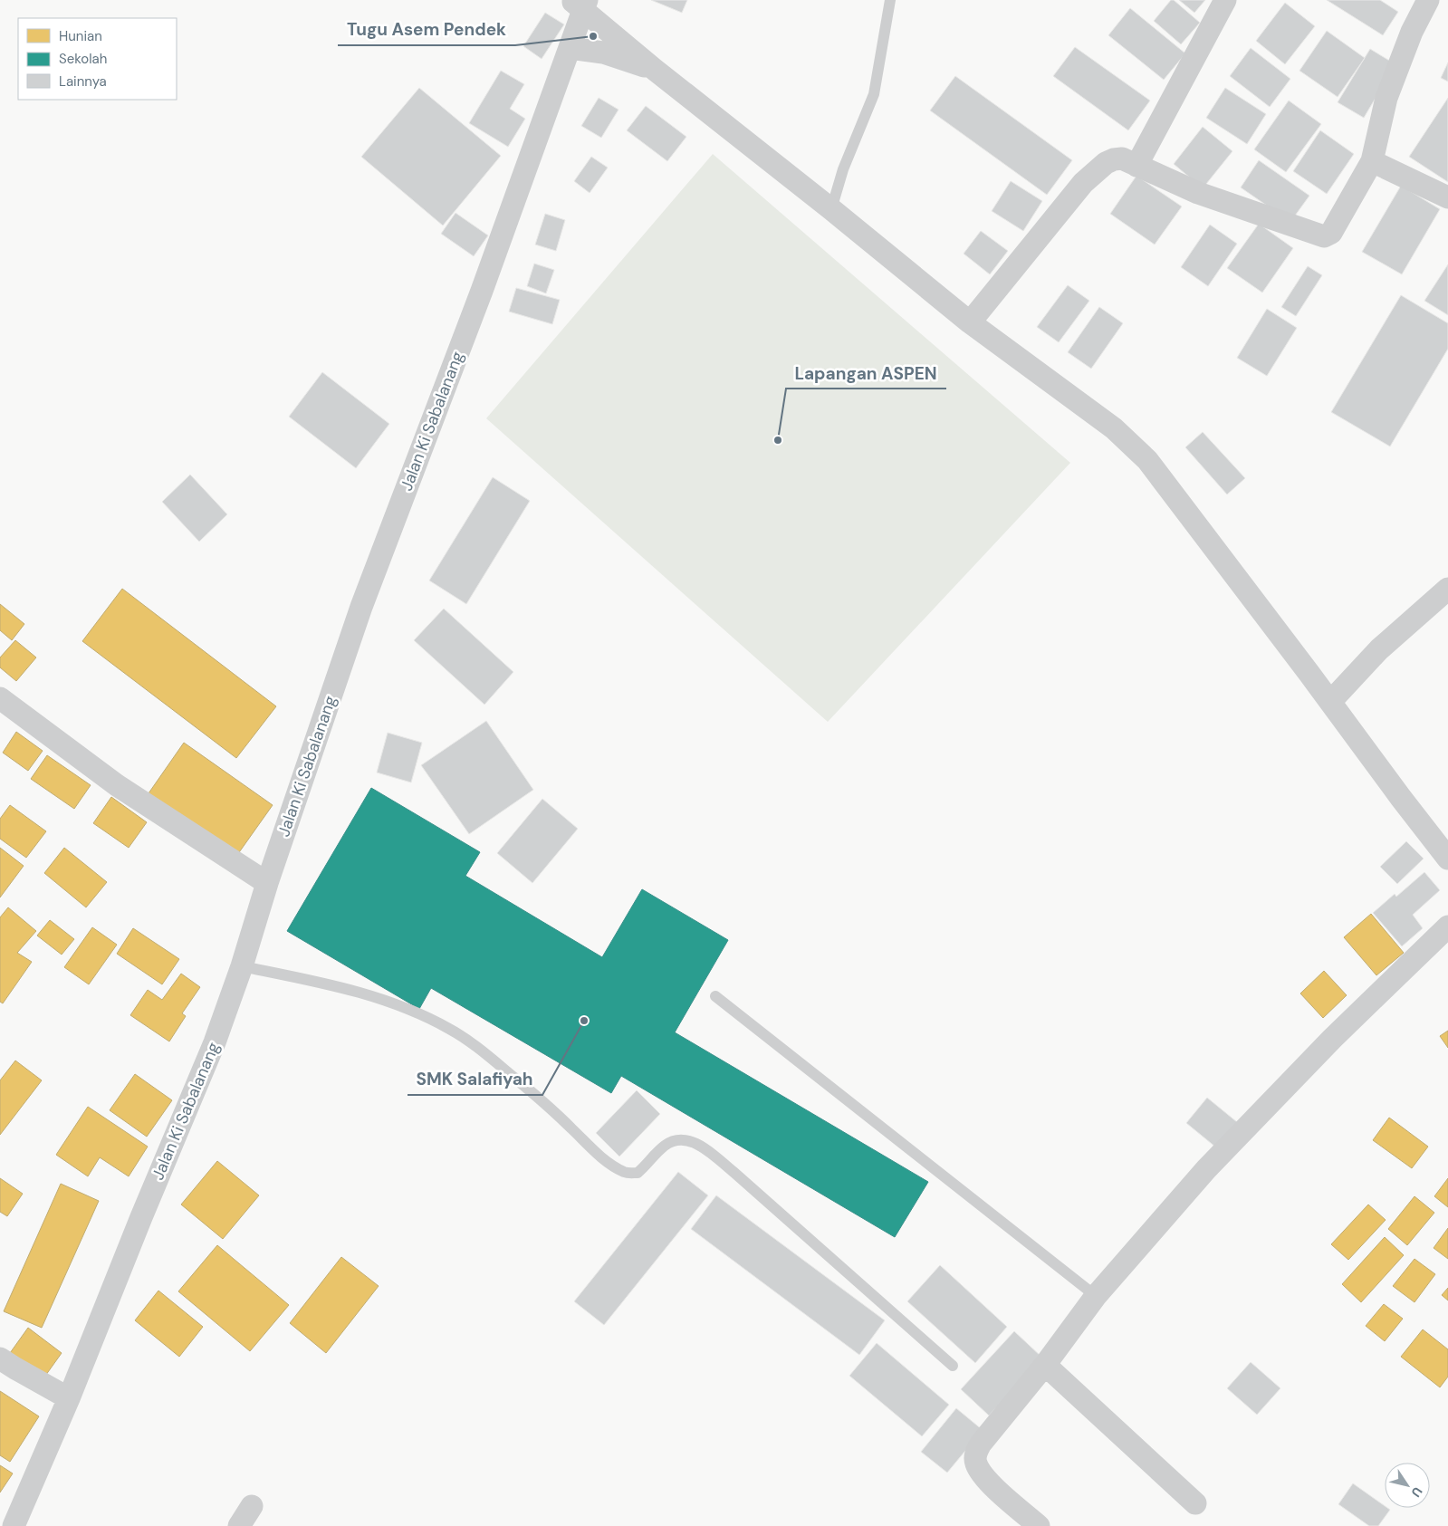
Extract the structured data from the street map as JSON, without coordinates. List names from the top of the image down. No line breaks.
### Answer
{"streets":{"street":["Jalan Ki Sabalanang"]},"places":["Tugu Asem Pendek","Lapangan ASPEN","SMK Salafiyah"],"legend":["Hunian","Sekolah","Lainnya"],"north":"bottom right"}
